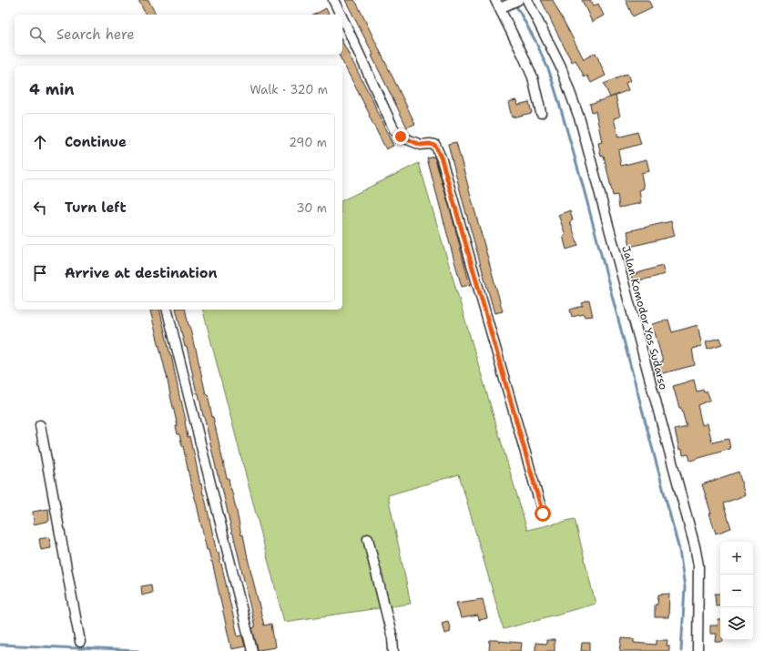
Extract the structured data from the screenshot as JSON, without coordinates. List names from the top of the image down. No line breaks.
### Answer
{"streets":{"street":["Jalan Komodor Yos Sudarso"]},"page":{"search":"Search here","heading":["4 min","Walk · 320 m"],"list":[["Continue","290 m"],["Turn left","30 m"],"Arrive at destination"],"map_buttons":["+","−"]}}
